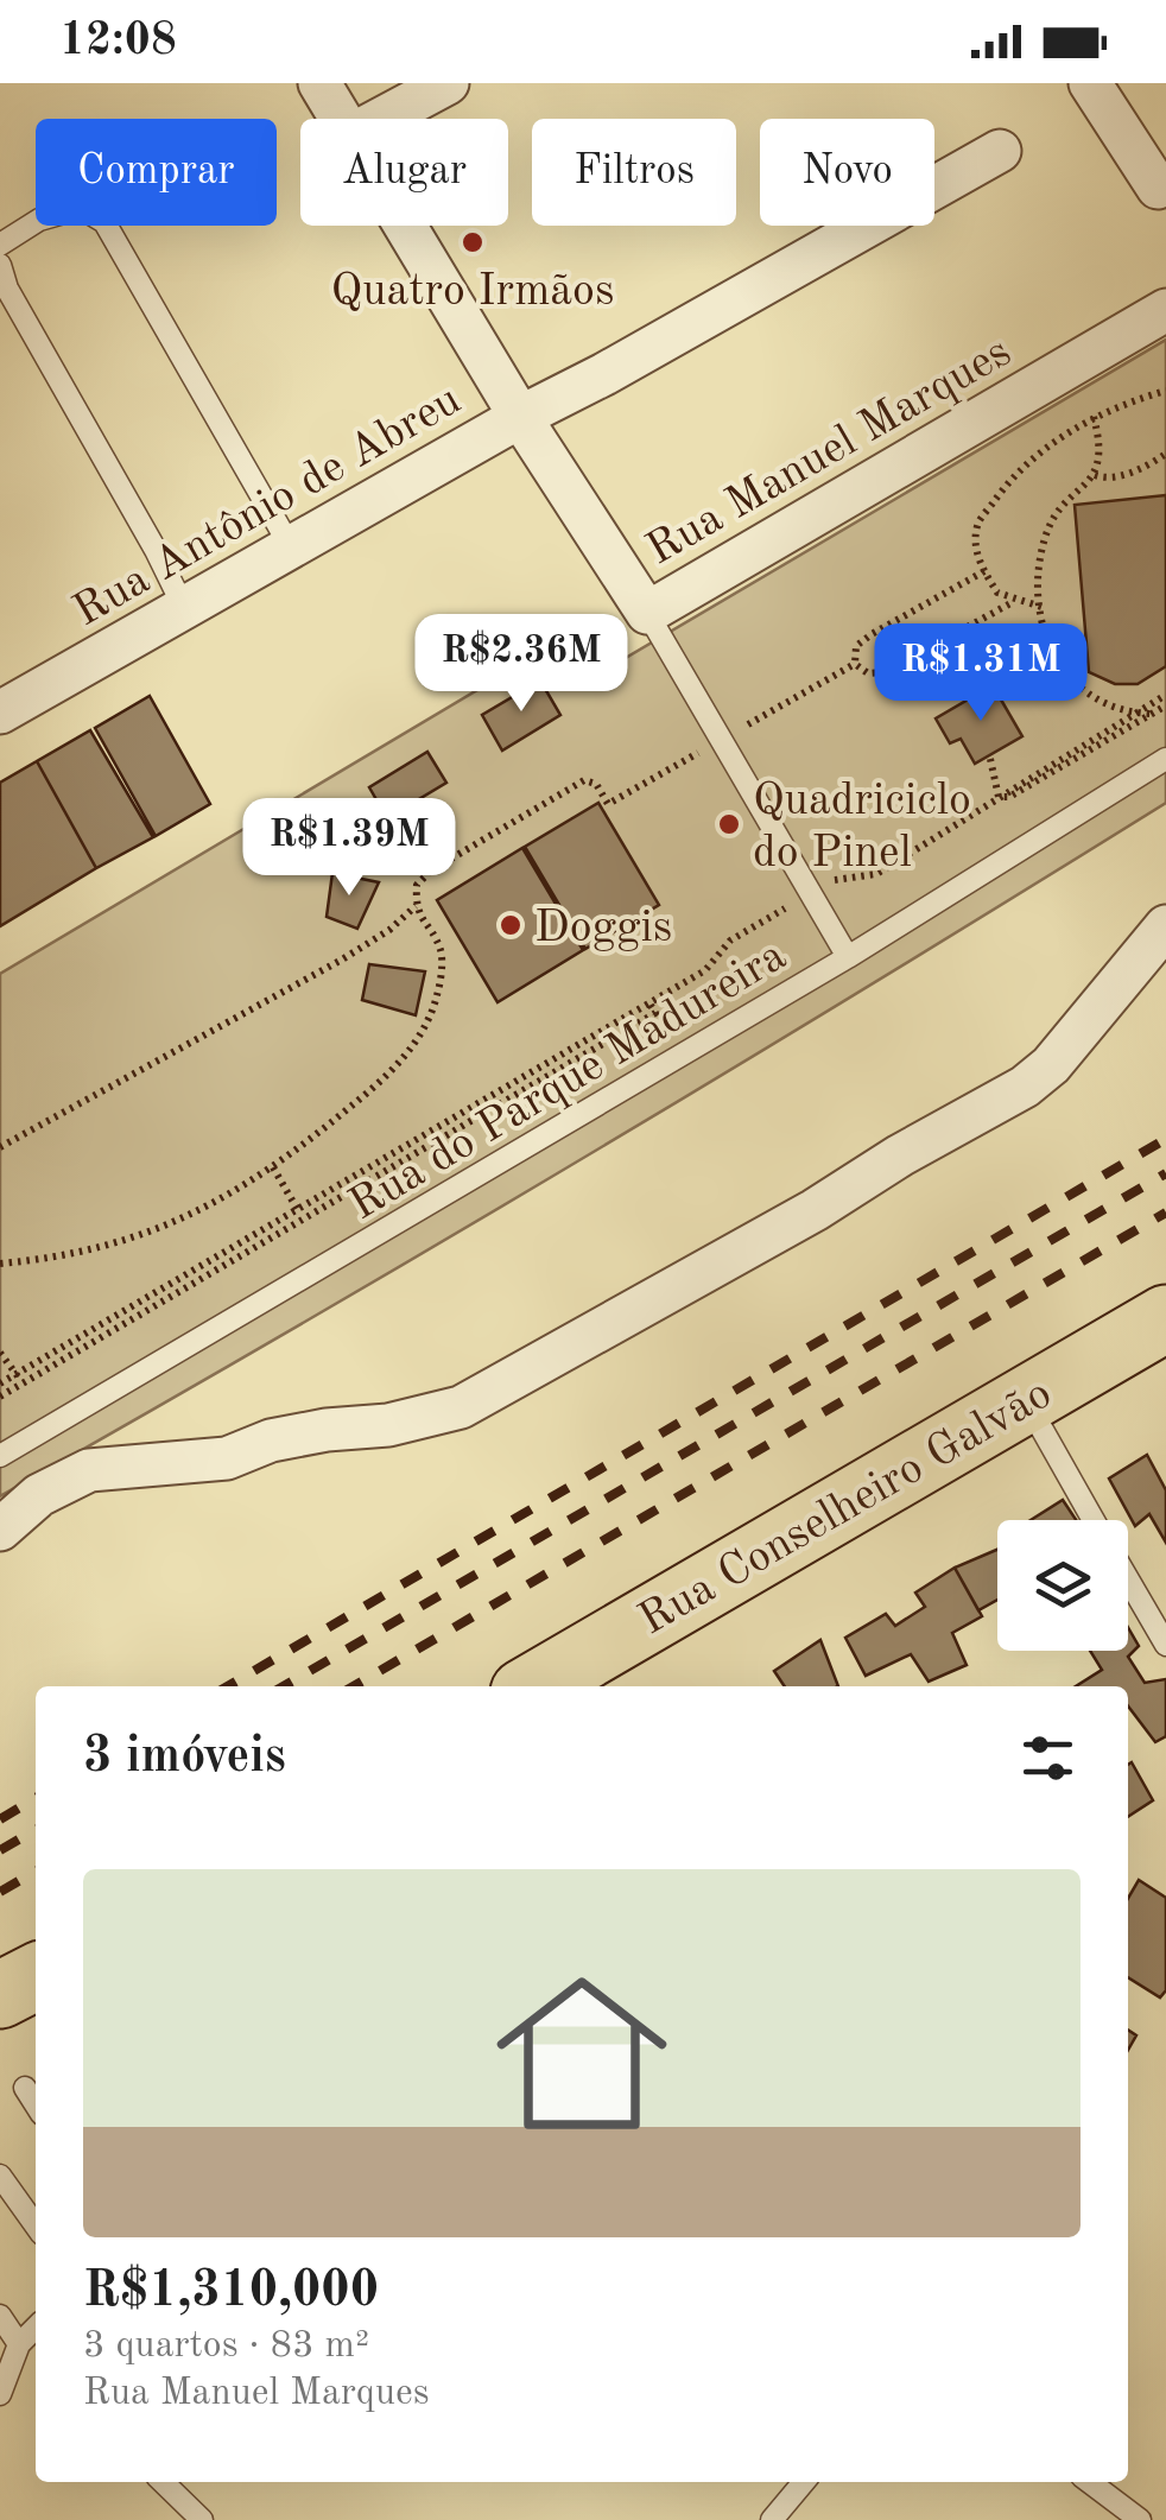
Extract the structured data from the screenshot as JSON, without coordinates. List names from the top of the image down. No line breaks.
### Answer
{"streets":{"main road":["Rua Conselheiro Galvão"],"street":["Rua Manuel Marques","Rua Antônio de Abreu"],"lane":["Rua do Parque Madureira"]},"crossings":[["Rua Manuel Marques","Rua Antônio de Abreu"]],"places":["Quatro Irmãos","Quadriciclo do Pinel","Doggis"],"page":{"status":"12:08","chip":["Comprar","Alugar","Filtros","Novo"],"price":["R$2.36M","R$1.31M","R$1.39M"],"heading":"3 imóveis","list":[{"name":"R$1,310,000","note":"3 quartos · 83 m² · Rua Manuel Marques"}]}}
